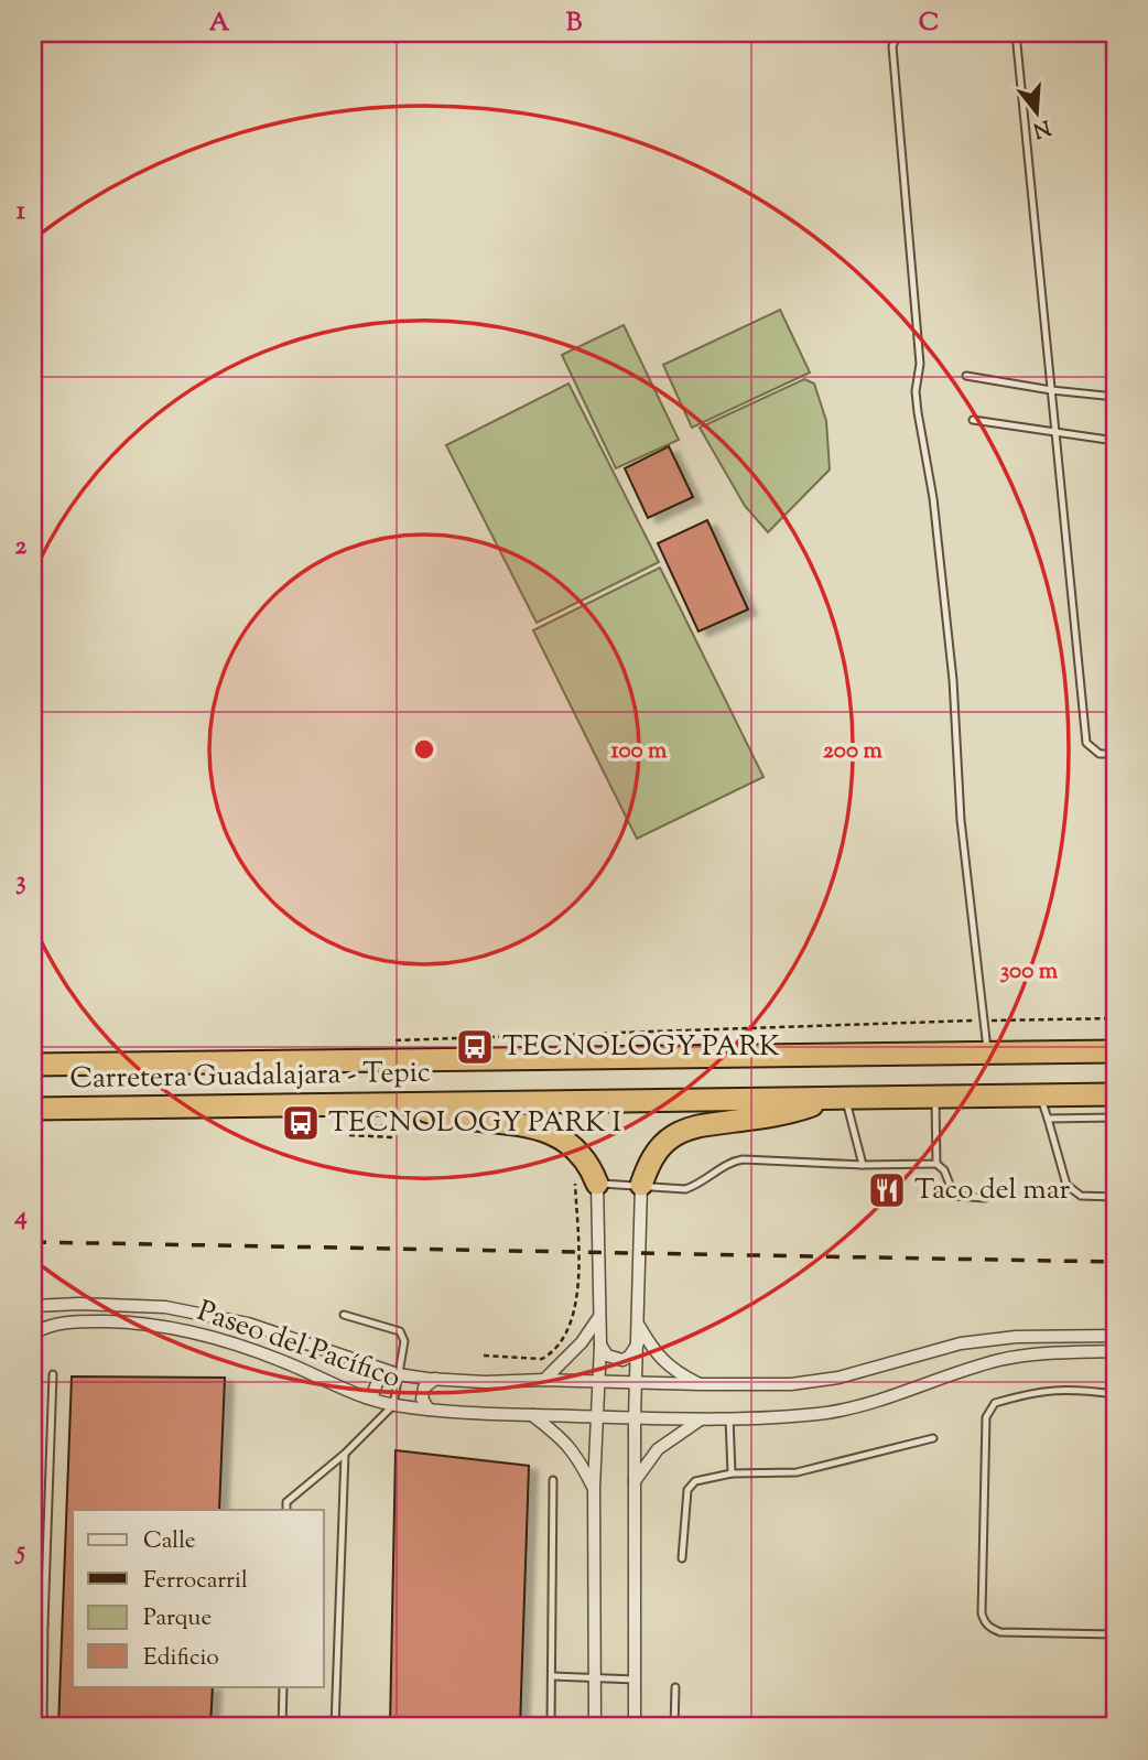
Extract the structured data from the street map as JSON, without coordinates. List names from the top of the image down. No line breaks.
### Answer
{"streets":{"highway":["Carretera Guadalajara - Tepic"],"street":["Paseo del Pacífico"]},"places":{"bus stop":["TECNOLOGY PARK","TECNOLOGY PARK I"],"restaurant":["Taco del mar"]},"legend":["Calle","Ferrocarril","Parque","Edificio"],"north":"bottom","grid":{"columns":["A","B","C"],"rows":["1","2","3","4","5"]},"rings":["100 m","200 m","300 m"]}
